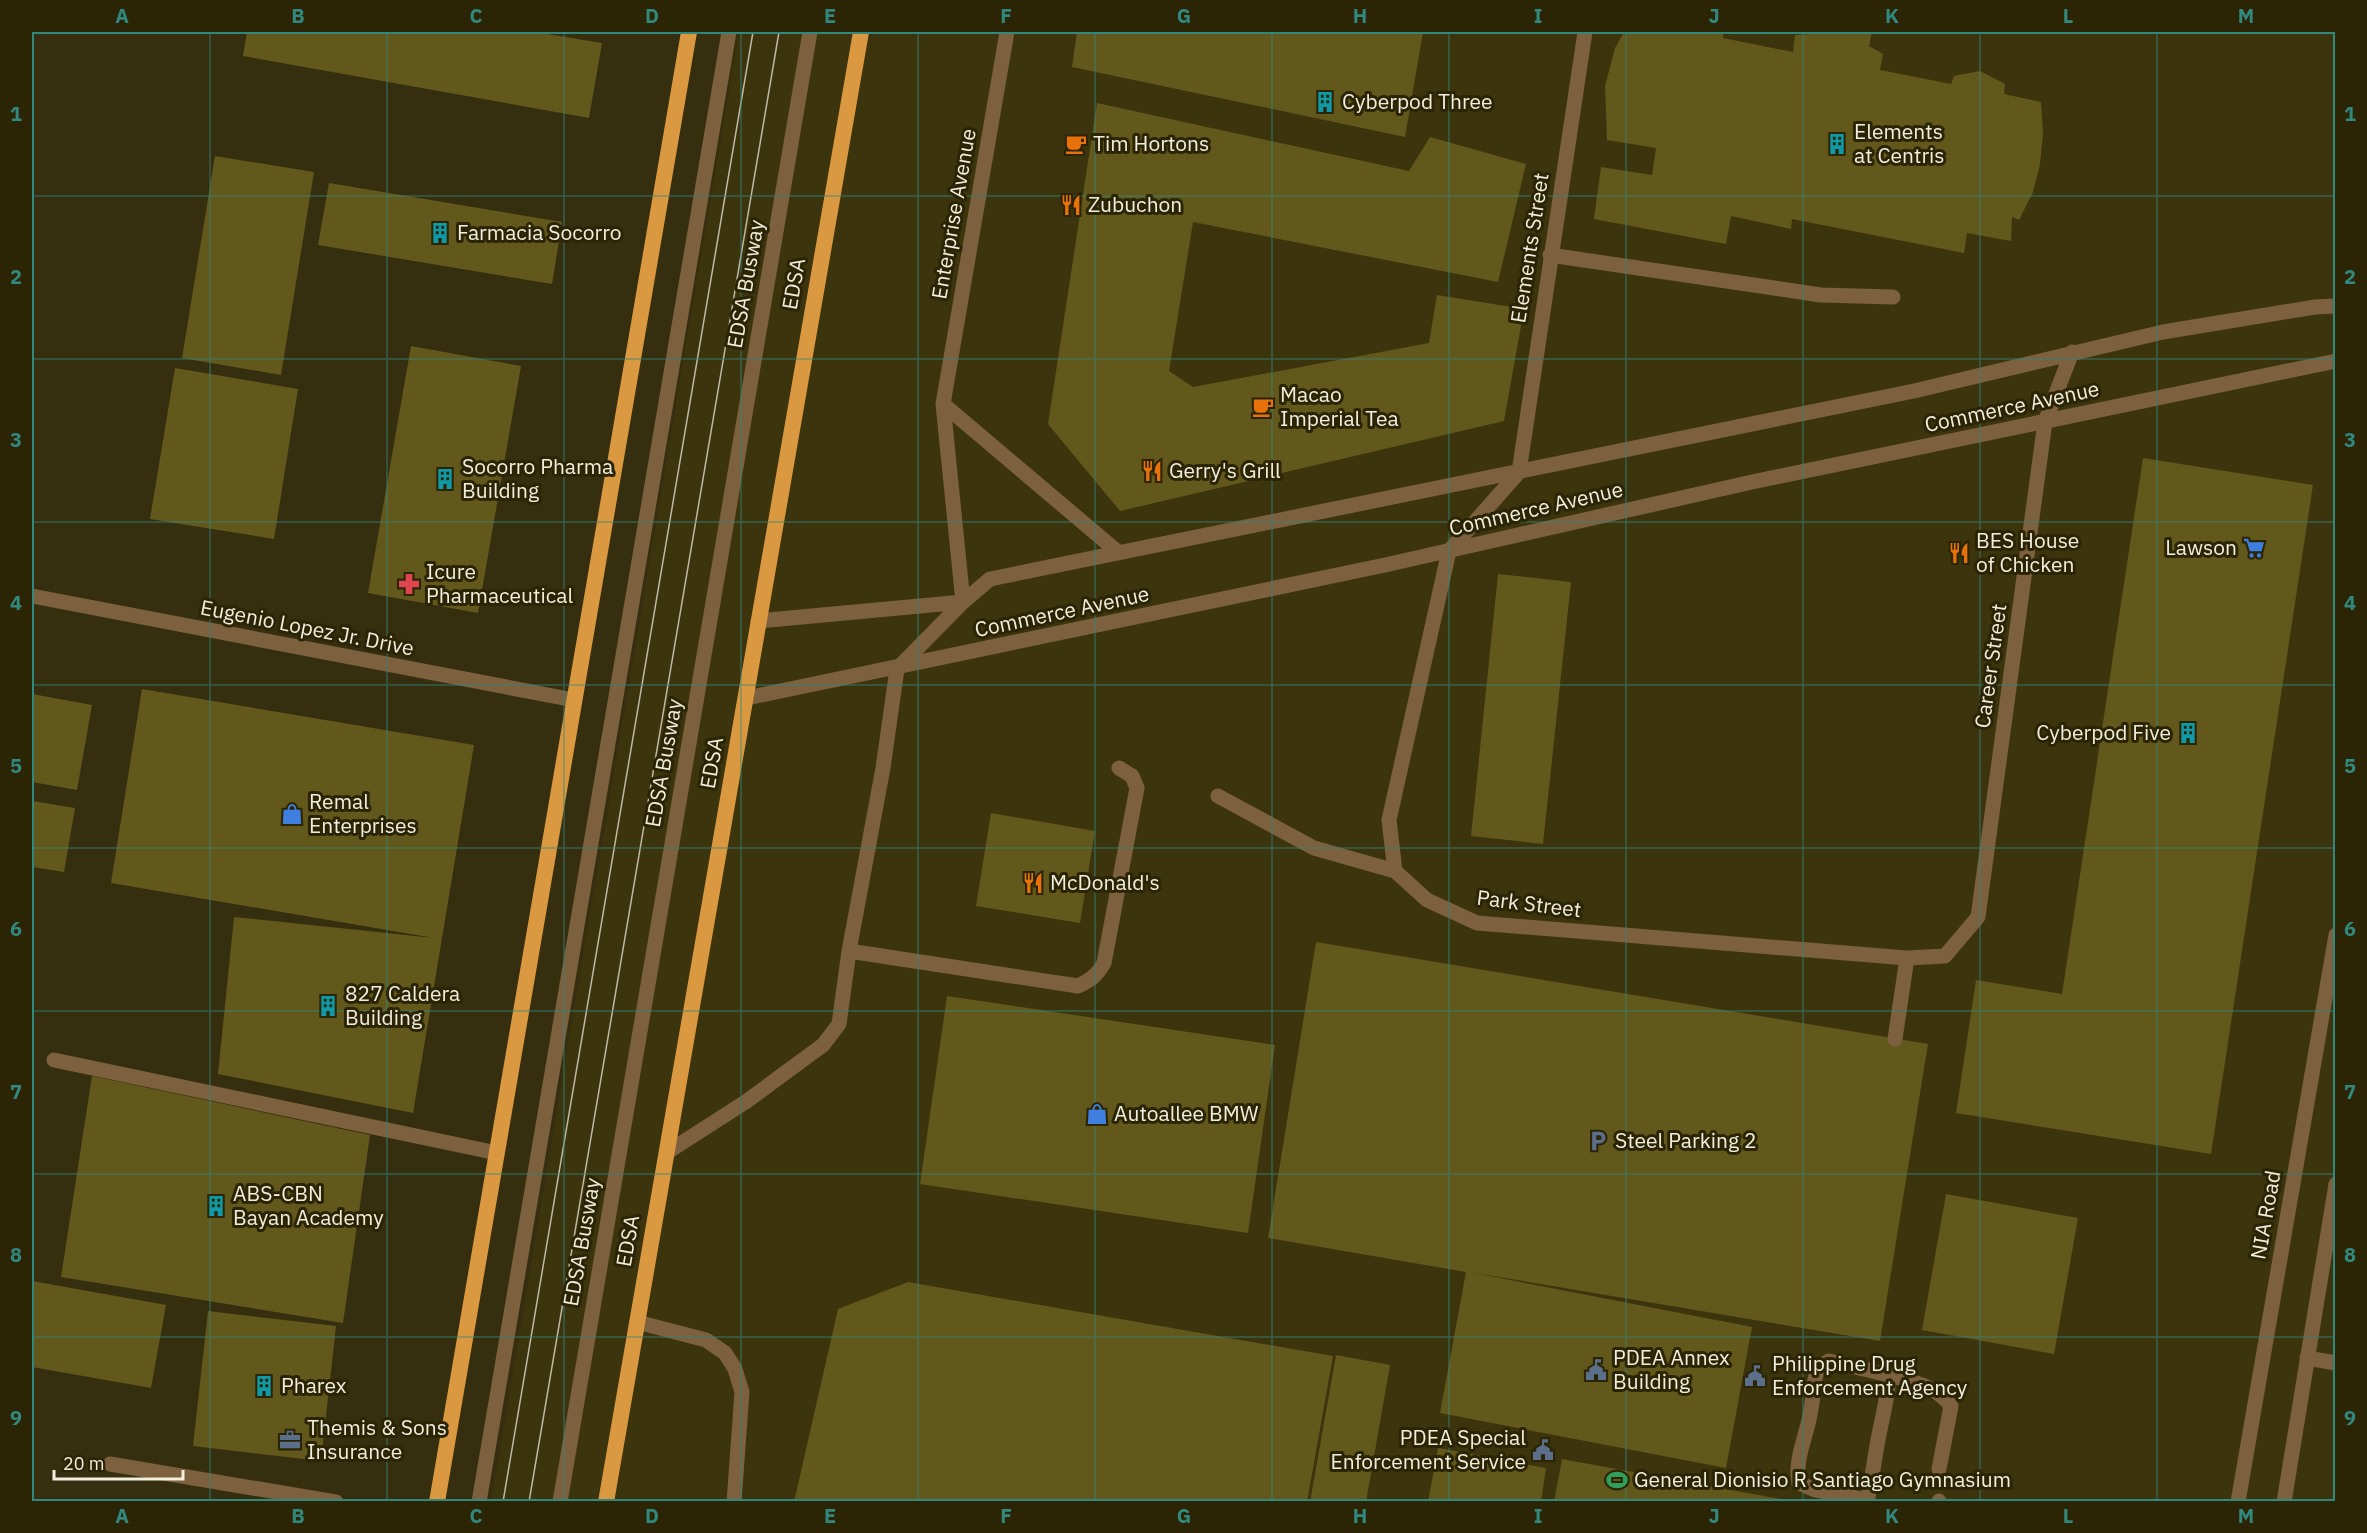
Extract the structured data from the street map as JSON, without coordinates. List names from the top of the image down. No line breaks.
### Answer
{"streets":{"highway":["EDSA"],"street":["Enterprise Avenue","Elements Street","EDSA Busway","Commerce Avenue","Eugenio Lopez Jr. Drive","Career Street","Park Street","NIA Road"]},"crossings":[["Enterprise Avenue","Commerce Avenue"],["Elements Street","Commerce Avenue"],["EDSA","Commerce Avenue"],["Commerce Avenue","Career Street"],["Career Street","Park Street"]],"places":{"building":["Cyberpod Three","Elements at Centris","Farmacia Socorro","Socorro Pharma Building","Cyberpod Five","827 Caldera Building","ABS-CBN Bayan Academy","Pharex"],"cafe":["Tim Hortons","Macao Imperial Tea"],"restaurant":["Zubuchon","Gerry's Grill","BES House of Chicken","McDonald's"],"supermarket":["Lawson"],"pharmacy":["Icure Pharmaceutical"],"shop":["Remal Enterprises","Autoallee BMW"],"parking":["Steel Parking 2"],"public building":["PDEA Annex Building","Philippine Drug Enforcement Agency","PDEA Special Enforcement Service"],"office":["Themis & Sons Insurance"],"sports":["General Dionisio R Santiago Gymnasium"]},"scale_bar":"20 m","grid":{"columns":["A","B","C","D","E","F","G","H","I","J","K","L","M"],"rows":["1","2","3","4","5","6","7","8","9"]}}
